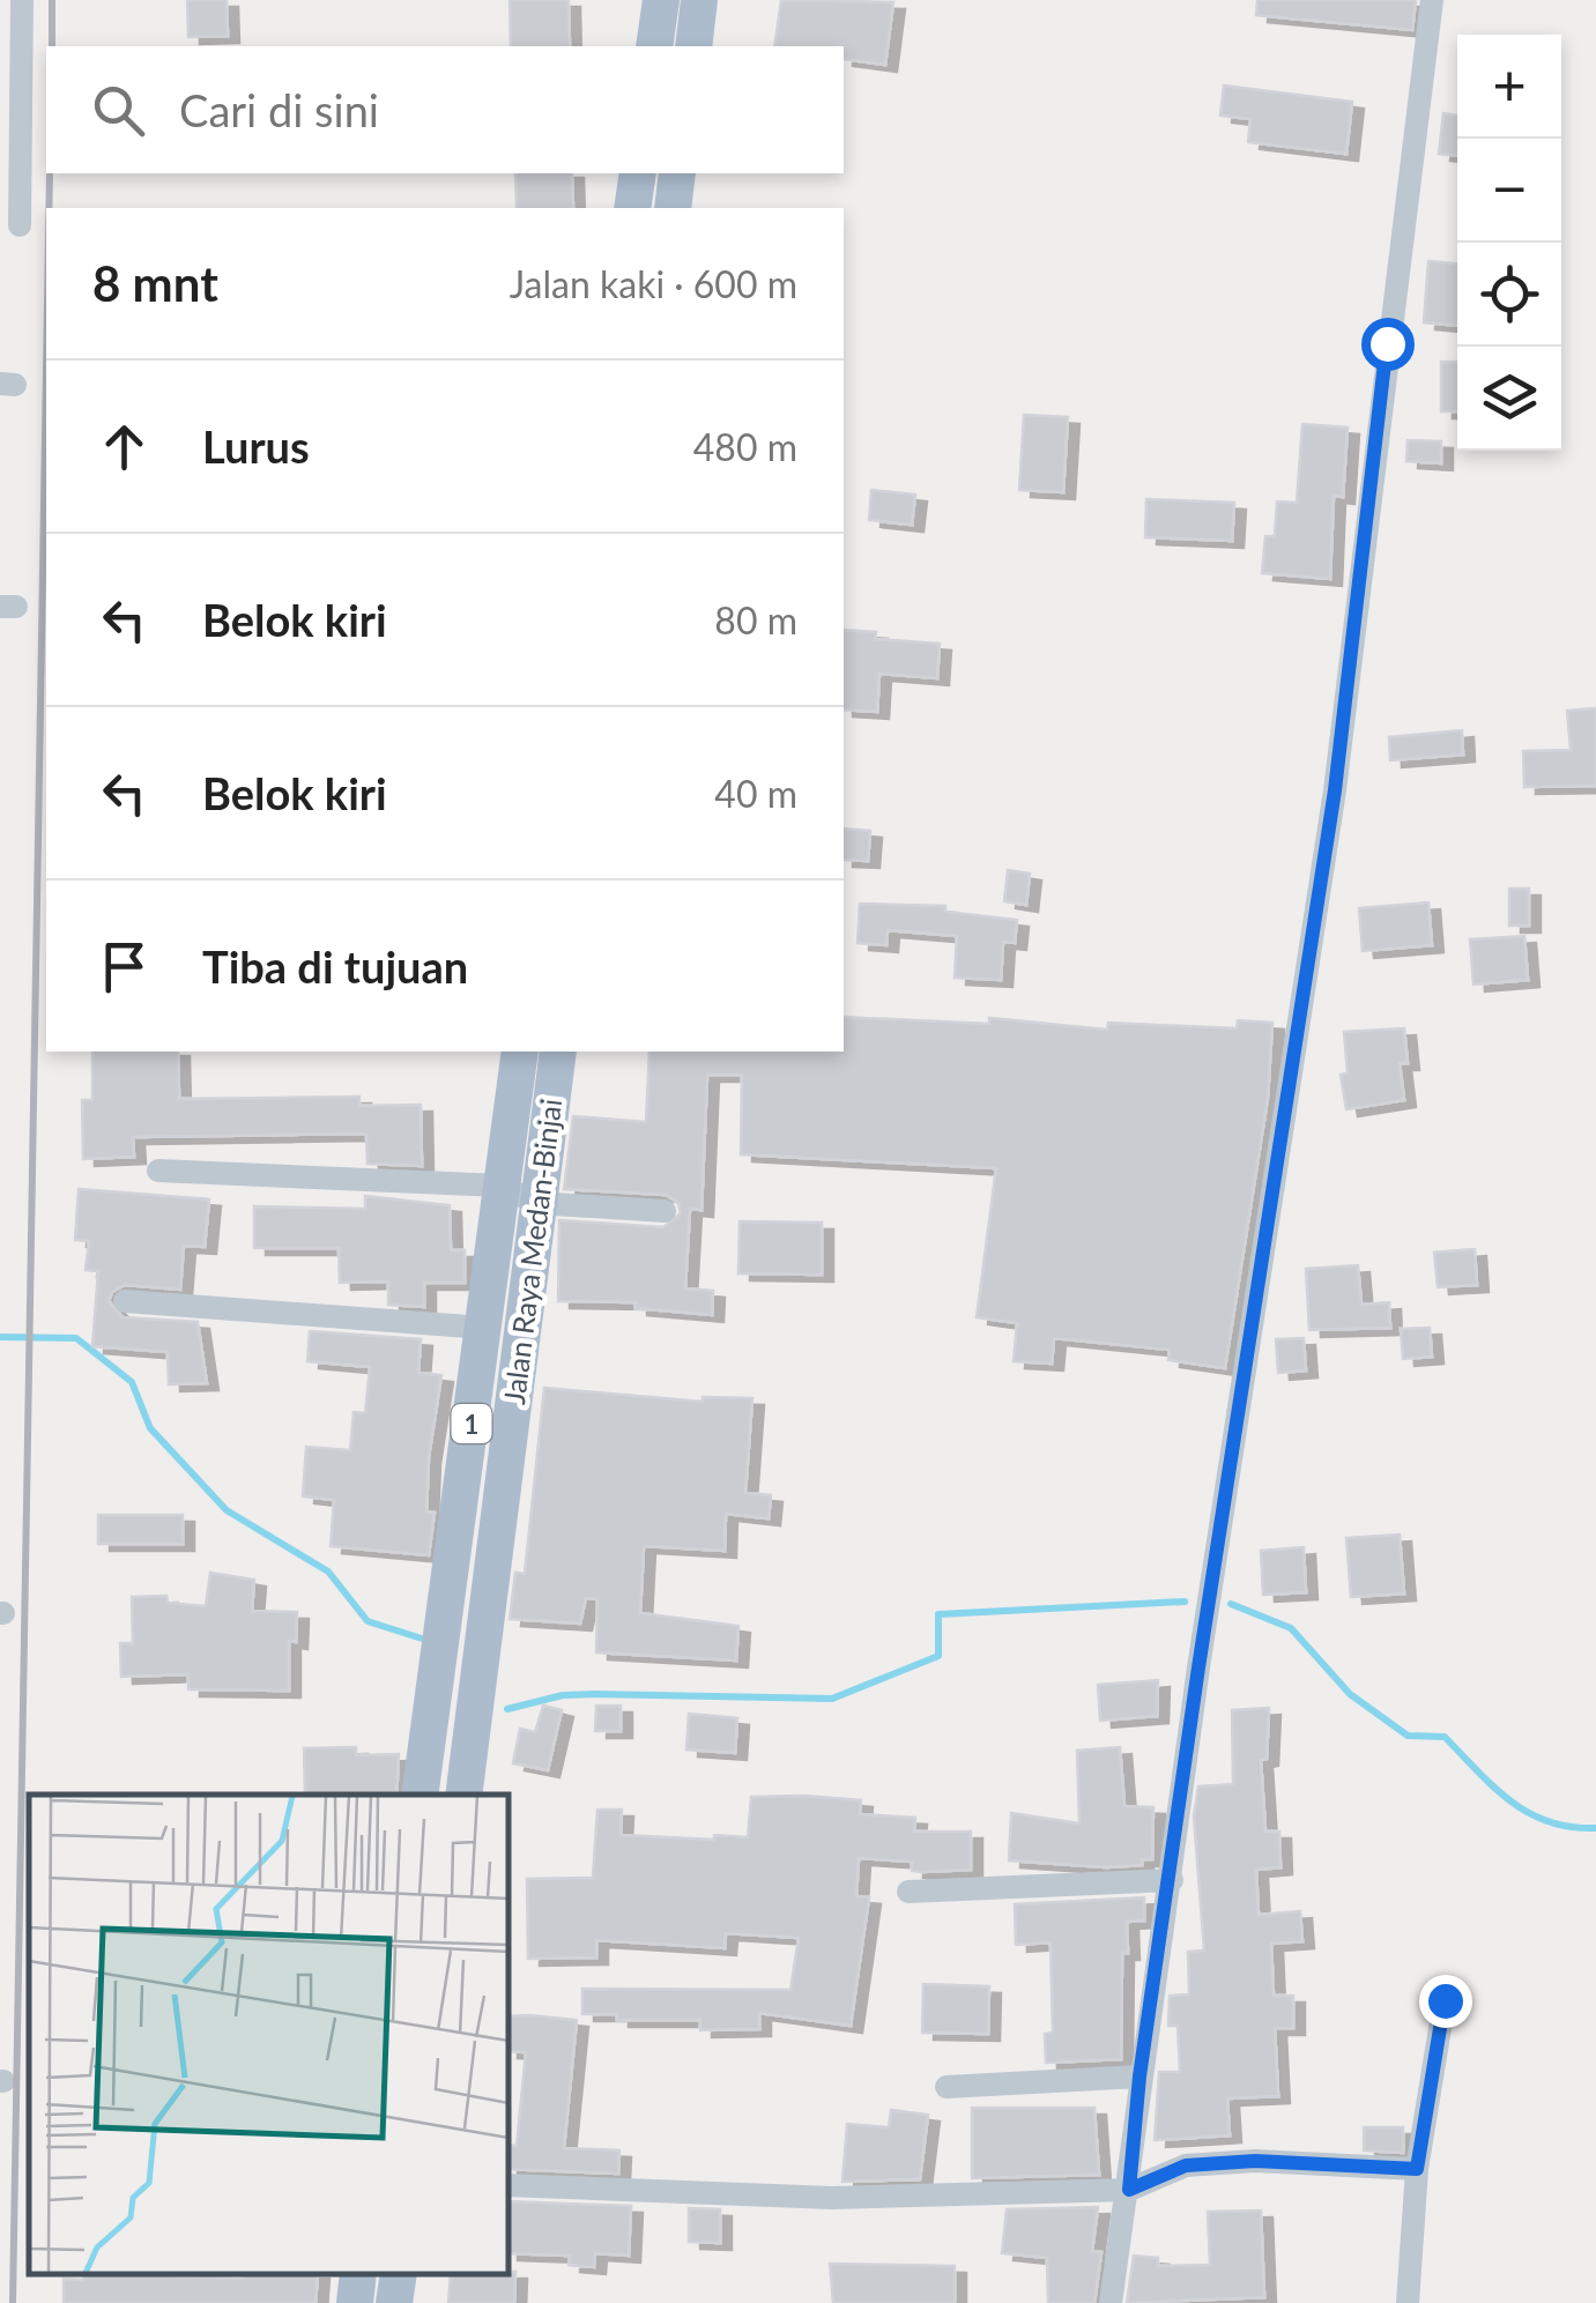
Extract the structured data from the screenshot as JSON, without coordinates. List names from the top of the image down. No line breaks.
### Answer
{"streets":{"main road":["Jalan Raya Medan-Binjai","1"]},"page":{"map_buttons":["+","−"],"search":"Cari di sini","heading":["8 mnt","Jalan kaki · 600 m"],"list":[["Lurus","480 m"],["Belok kiri","80 m"],["Belok kiri","40 m"],"Tiba di tujuan"]}}
